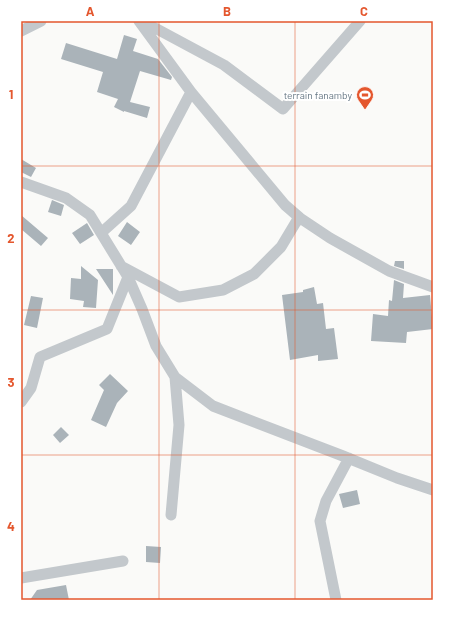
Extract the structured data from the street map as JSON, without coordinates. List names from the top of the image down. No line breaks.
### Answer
{"places":{"sports":["terrain fanamby"]},"grid":{"columns":["A","B","C"],"rows":["1","2","3","4"]}}
